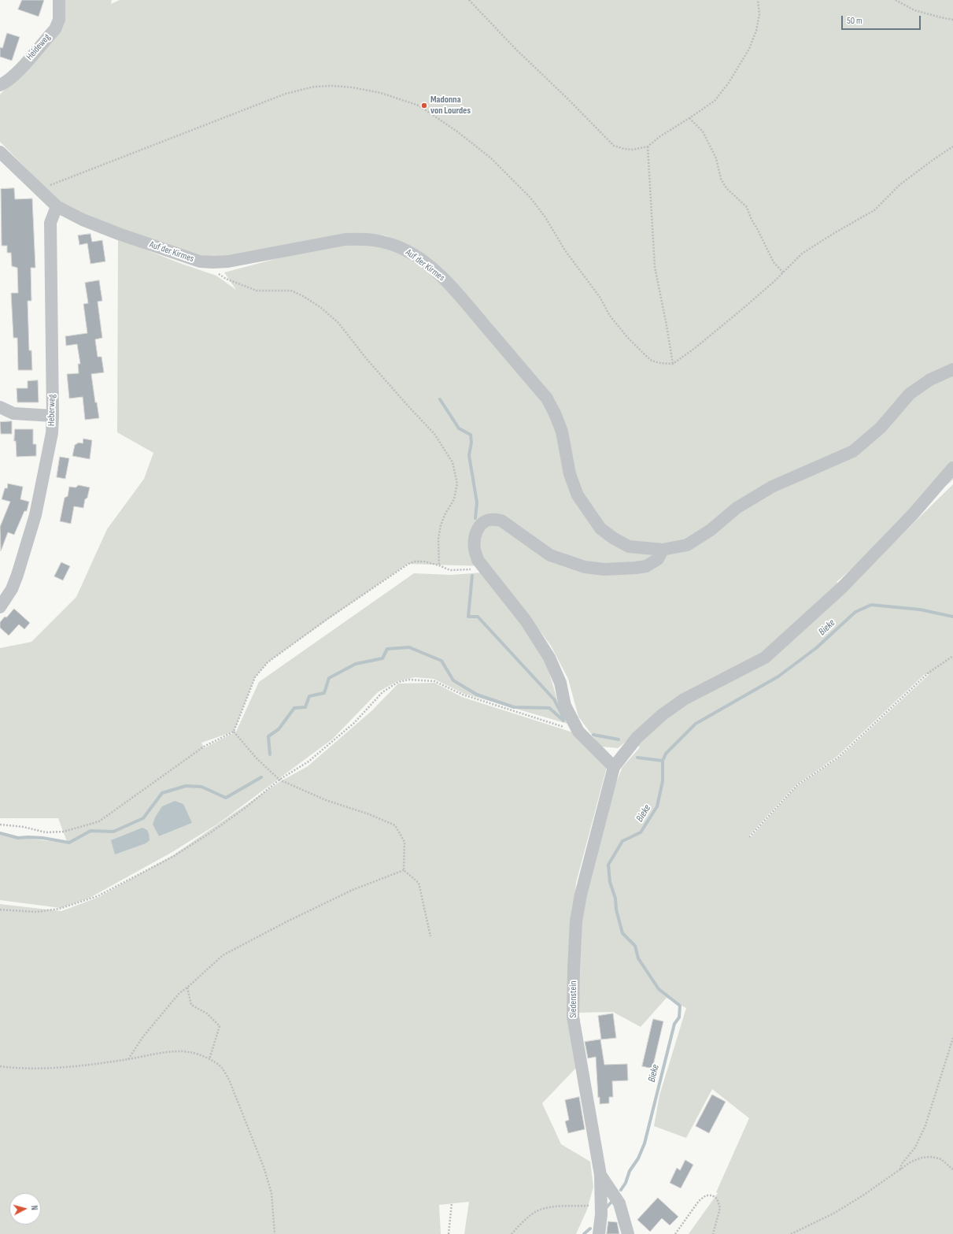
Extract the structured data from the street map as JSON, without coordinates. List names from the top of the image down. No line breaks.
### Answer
{"streets":{"street":["Heideweg","Auf der Kirmes","Heberweg","Siedenstein"]},"crossings":[["Auf der Kirmes","Heberweg"]],"water":["Bieke"],"places":["Madonna von Lourdes"],"scale_bar":"50 m","north":"right"}
